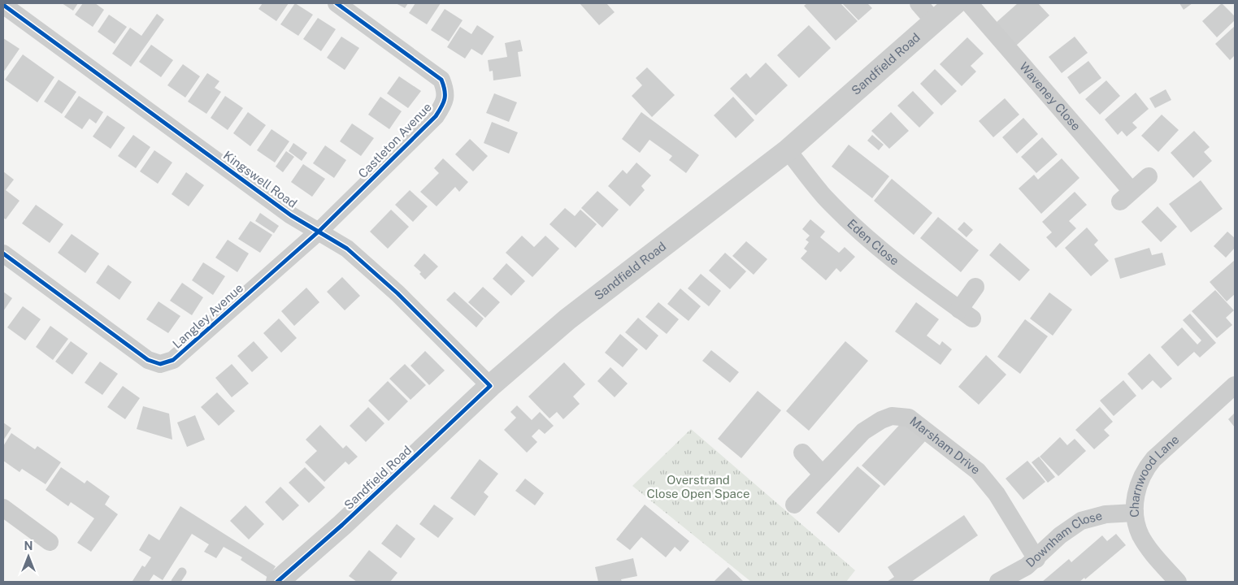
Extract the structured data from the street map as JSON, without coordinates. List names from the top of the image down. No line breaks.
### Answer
{"streets":{"street":["Sandfield Road","Waveney Close","Castleton Avenue","Kingswell Road","Eden Close","Langley Avenue","Marsham Drive","Charnwood Lane","Downham Close"]},"crossings":[["Sandfield Road","Kingswell Road"],["Sandfield Road","Eden Close"],["Castleton Avenue","Kingswell Road"],["Castleton Avenue","Langley Avenue"],["Kingswell Road","Langley Avenue"],["Marsham Drive","Downham Close"],["Charnwood Lane","Downham Close"]],"parks":["Overstrand Close Open Space"],"north":"top"}
